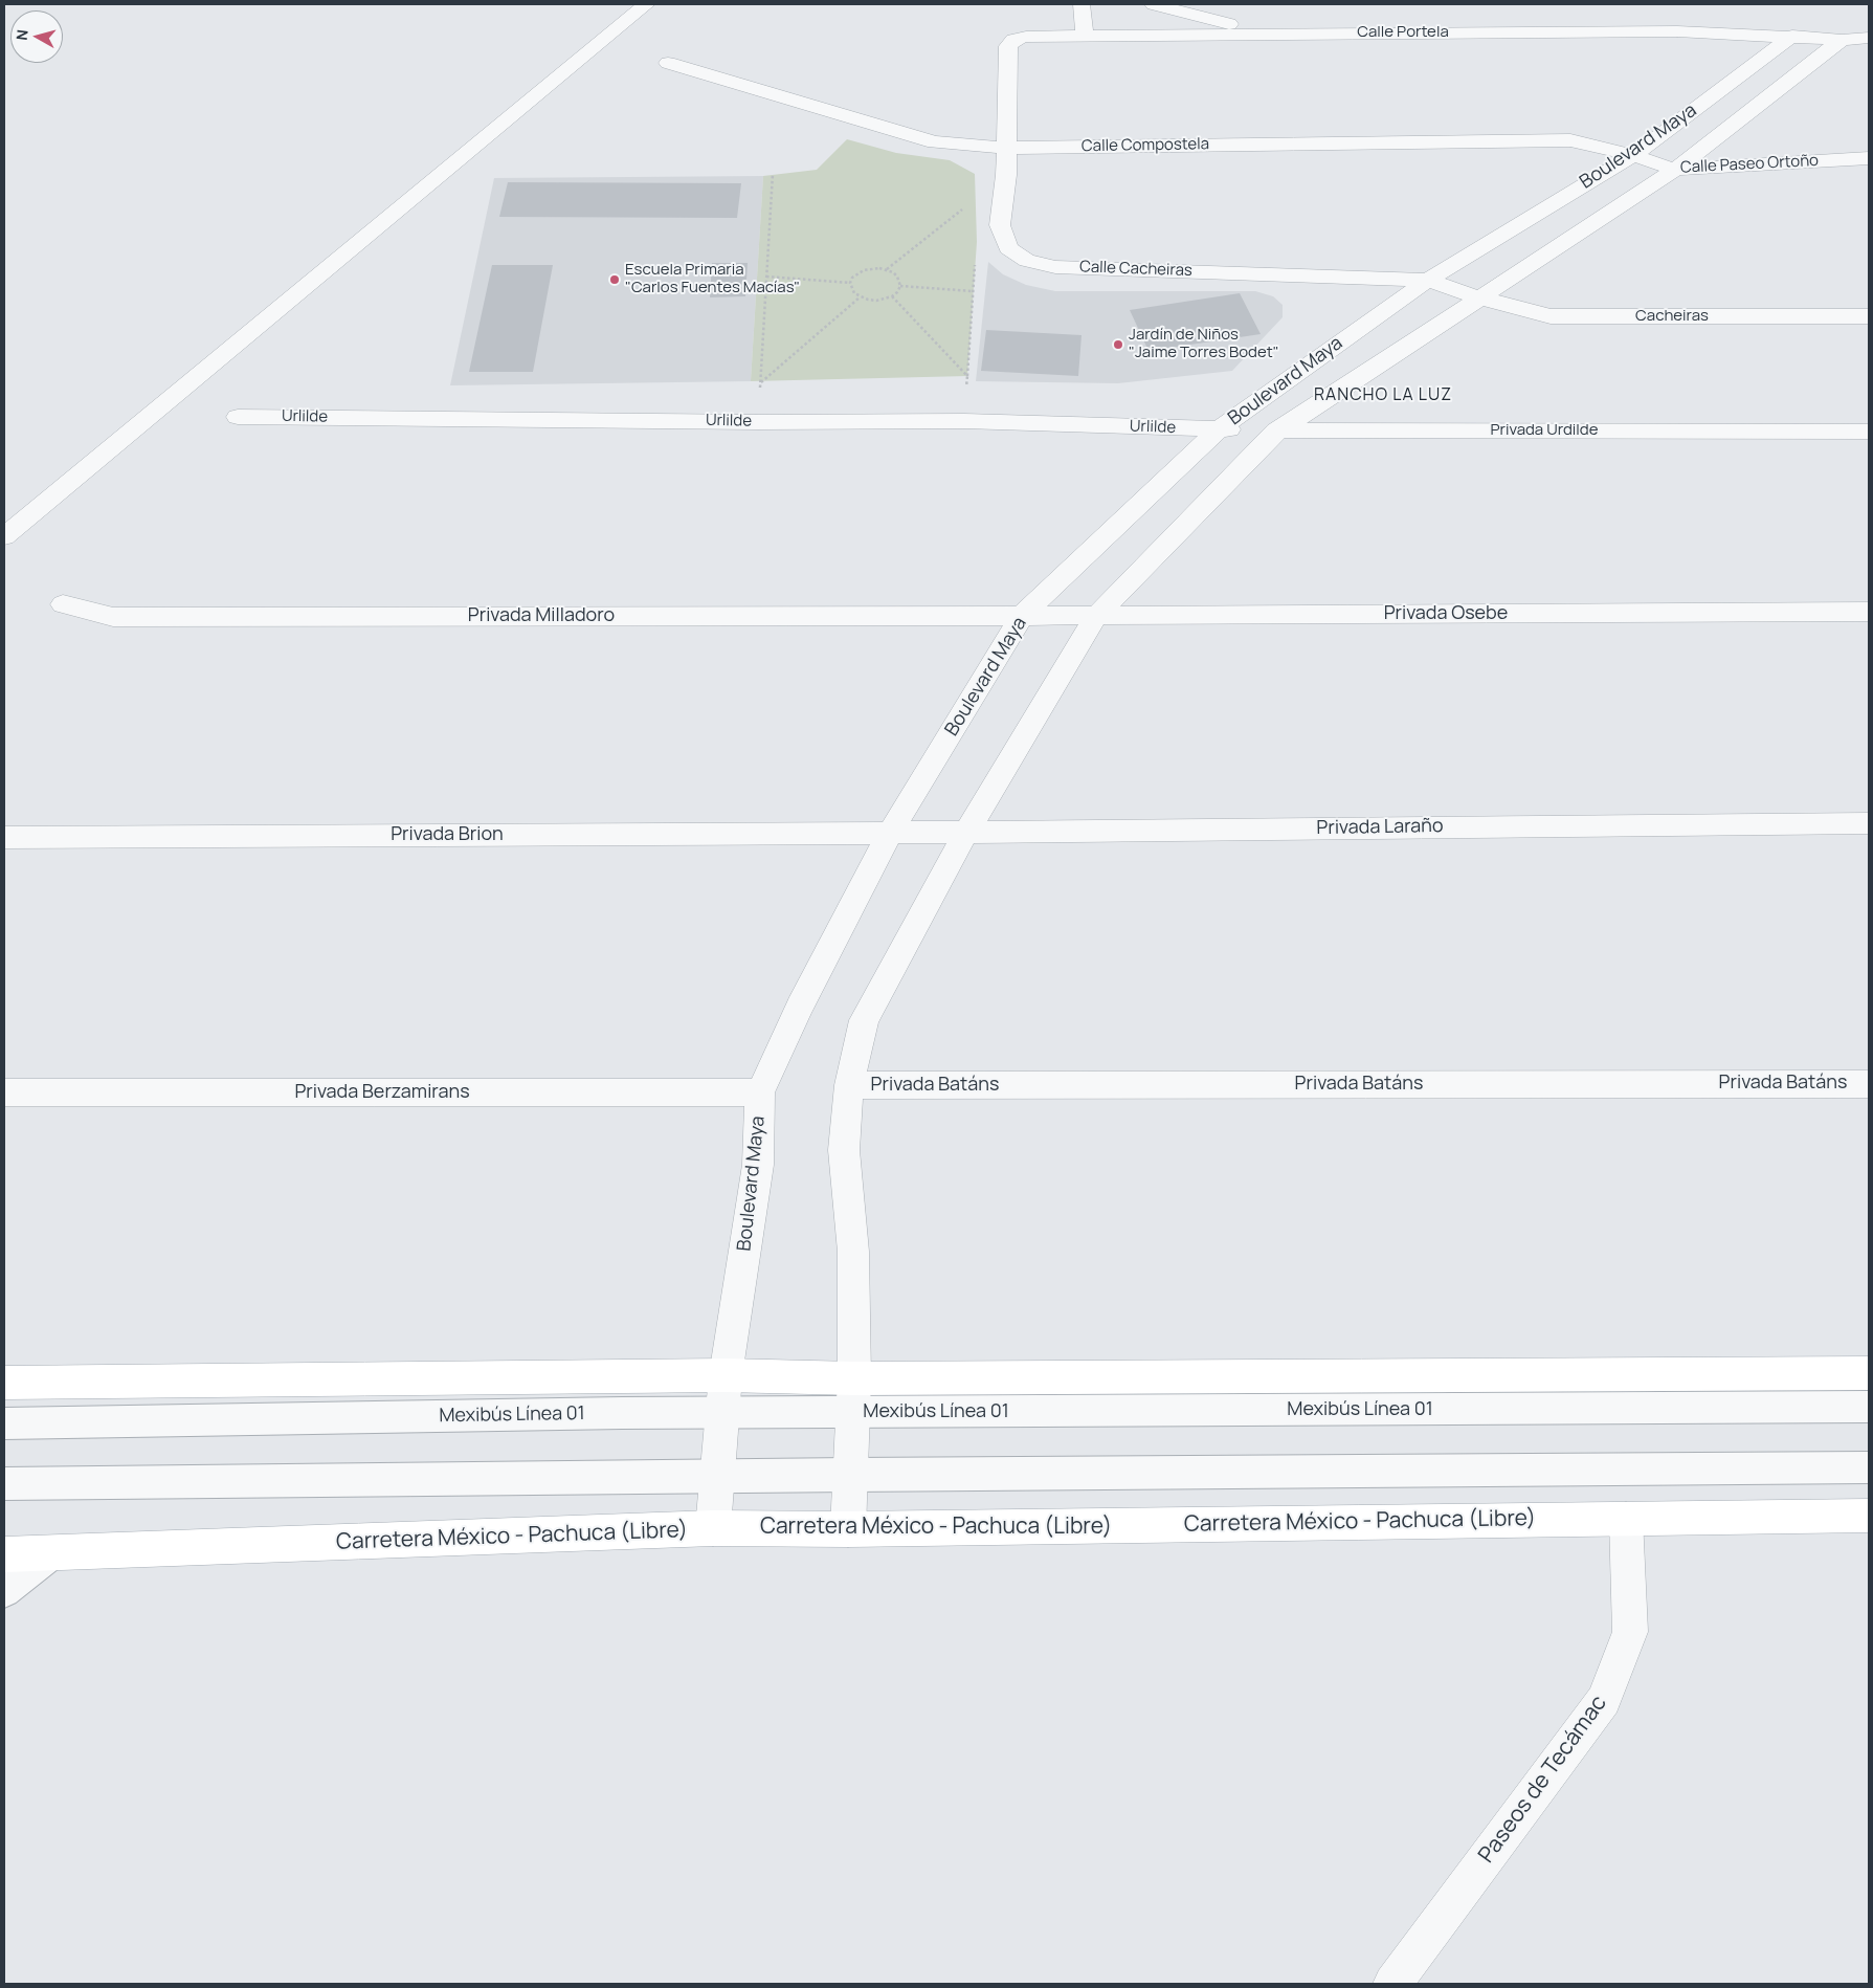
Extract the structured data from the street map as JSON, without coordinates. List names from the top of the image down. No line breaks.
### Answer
{"streets":{"main road":["Carretera México - Pachuca (Libre)"],"street":["Calle Portela","Calle Compostela","Boulevard Maya","Calle Paseo Ortoño","Calle Cacheiras","Cacheiras","Urlilde","Privada Urdilde","Privada Osebe","Privada Milladoro","Privada Laraño","Privada Brion","Privada Batáns","Privada Berzamirans","Paseos de Tecámac"],"lane":["Mexibús Línea 01"]},"crossings":[["Calle Portela","Calle Compostela"],["Calle Portela","Boulevard Maya"],["Calle Compostela","Boulevard Maya"],["Calle Compostela","Calle Paseo Ortoño"],["Boulevard Maya","Calle Paseo Ortoño"],["Boulevard Maya","Calle Cacheiras"],["Boulevard Maya","Cacheiras"],["Boulevard Maya","Urlilde"],["Boulevard Maya","Privada Urdilde"],["Boulevard Maya","Privada Osebe"],["Boulevard Maya","Privada Milladoro"],["Boulevard Maya","Privada Laraño"],["Boulevard Maya","Privada Brion"],["Boulevard Maya","Privada Batáns"],["Boulevard Maya","Privada Berzamirans"],["Boulevard Maya","Mexibús Línea 01"],["Boulevard Maya","Carretera México - Pachuca (Libre)"],["Calle Cacheiras","Cacheiras"],["Urlilde","Privada Urdilde"],["Privada Osebe","Privada Milladoro"],["Privada Laraño","Privada Brion"],["Carretera México - Pachuca (Libre)","Paseos de Tecámac"]],"districts":["RANCHO LA LUZ"],"places":["Escuela Primaria \"Carlos Fuentes Macías\"","Jardín de Niños \"Jaime Torres Bodet\""],"north":"left"}
